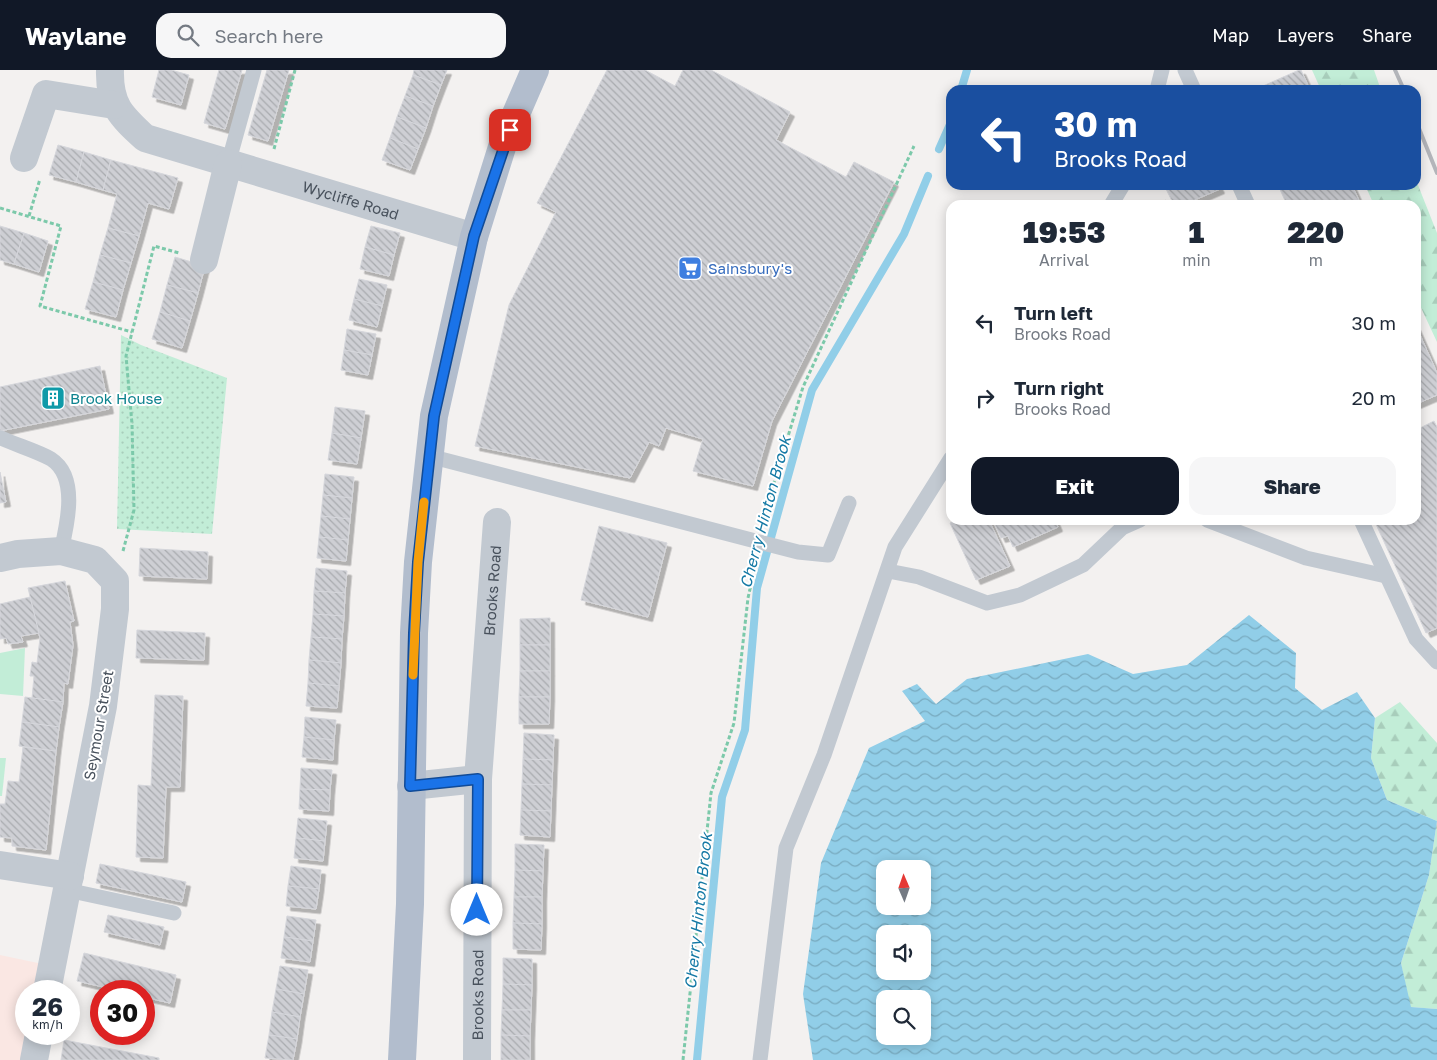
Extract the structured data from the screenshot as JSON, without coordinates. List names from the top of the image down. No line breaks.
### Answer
{"streets":{"street":["Wycliffe Road","Brooks Road","Seymour Street"]},"water":["Cherry Hinton Brook"],"places":{"supermarket":["Sainsbury's"],"building":["Brook House"]},"north":"top","page":{"header":"Waylane","search":"Search here","nav":["Map","Layers","Share"],"turn":["30 m","Brooks Road"],"eta":["19:53","Arrival","1","min","220","m"],"list":[{"name":"Turn left","note":"Brooks Road","value":"30 m"},{"name":"Turn right","note":"Brooks Road","value":"20 m"}],"buttons":["Exit","Share"],"speed":"26 km/h","limit":"30"}}
